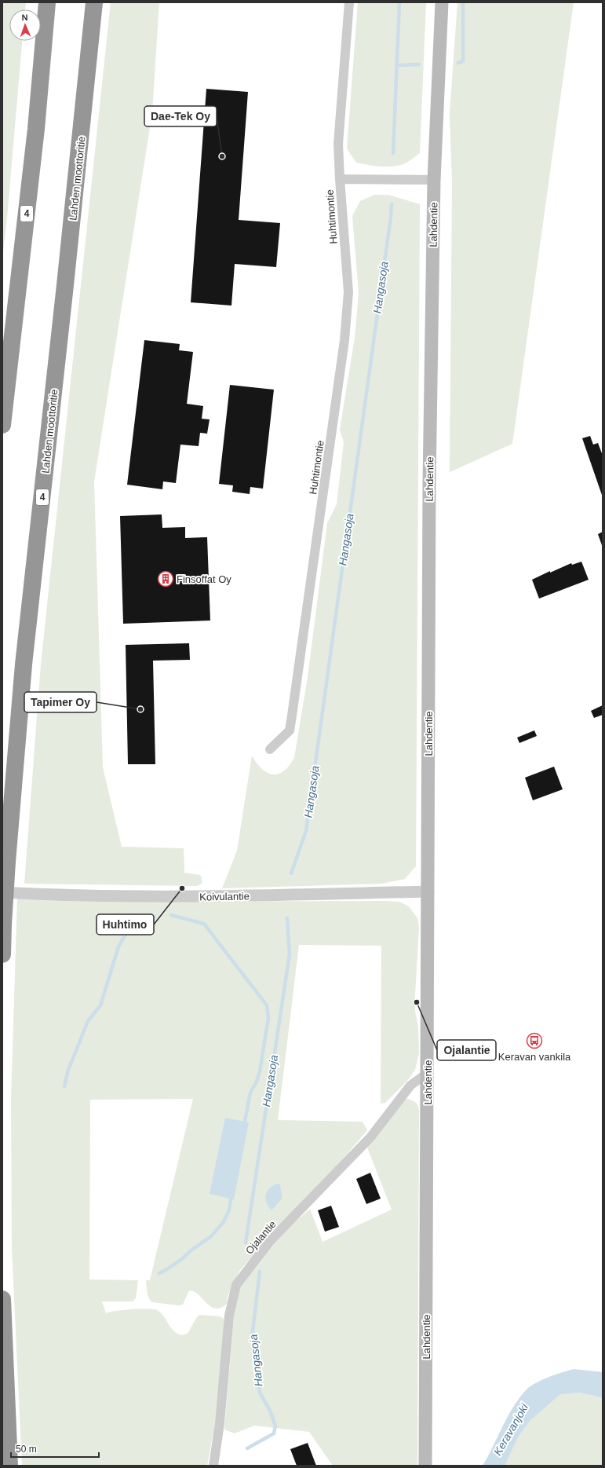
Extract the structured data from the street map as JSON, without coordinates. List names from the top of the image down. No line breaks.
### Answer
{"streets":{"highway":["Lahden moottoritie","4"],"main road":["Lahdentie"],"street":["Huhtimontie","Koivulantie","Ojalantie"]},"crossings":[["Huhtimontie","Lahdentie"],["Lahdentie","Koivulantie"],["Lahdentie","Ojalantie"]],"water":["Hangasoja","Keravanjoki"],"places":{"other":["Dae-Tek Oy","Tapimer Oy","Huhtimo","Ojalantie"],"building":["Finsoffat Oy"],"bus stop":["Keravan vankila"]},"scale_bar":"50 m","north":"top"}
